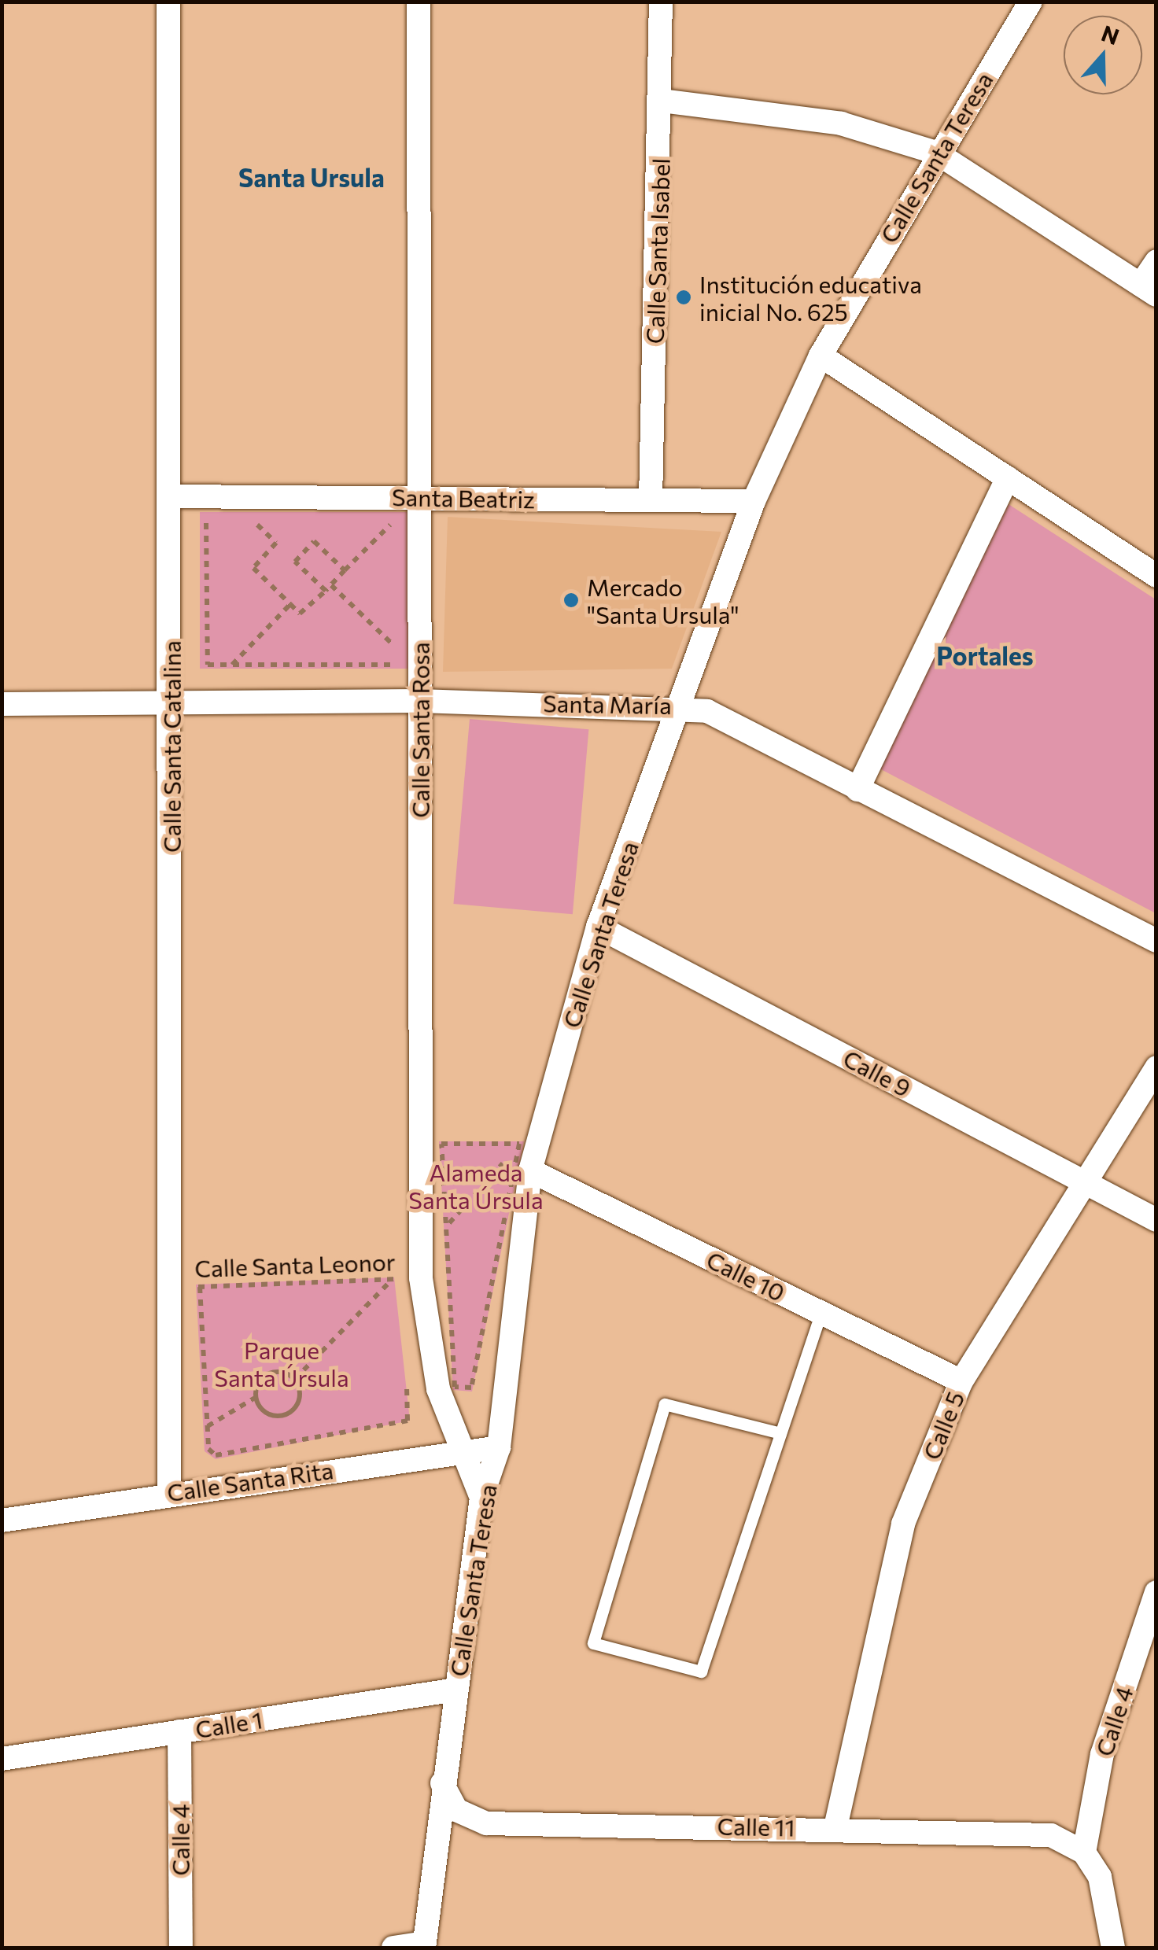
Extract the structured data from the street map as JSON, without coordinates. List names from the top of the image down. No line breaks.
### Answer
{"streets":{"street":["Calle Santa Teresa","Calle Santa Isabel","Santa Beatriz","Santa María","Calle Santa Rosa","Calle Santa Catalina","Calle 9","Calle 10","Calle 5","Calle Santa Rita","Calle 4","Calle 1","Calle 11"],"path":["Calle Santa Leonor"]},"crossings":[["Calle Santa Teresa","Santa Beatriz"],["Calle Santa Teresa","Santa María"],["Calle Santa Teresa","Calle Santa Rosa"],["Calle Santa Teresa","Calle 9"],["Calle Santa Teresa","Calle 10"],["Calle Santa Teresa","Calle Santa Rita"],["Calle Santa Teresa","Calle 1"],["Calle Santa Teresa","Calle 11"],["Calle Santa Isabel","Santa Beatriz"],["Santa Beatriz","Calle Santa Rosa"],["Santa Beatriz","Calle Santa Catalina"],["Santa María","Calle Santa Rosa"],["Santa María","Calle Santa Catalina"],["Calle Santa Rosa","Calle Santa Leonor"],["Calle Santa Rosa","Calle Santa Rita"],["Calle Santa Catalina","Calle Santa Leonor"],["Calle Santa Catalina","Calle Santa Rita"],["Calle 9","Calle 5"],["Calle 10","Calle 5"],["Calle 5","Calle 11"],["Calle 4","Calle 1"],["Calle 4","Calle 11"]],"districts":["Santa Ursula","Portales"],"parks":["Alameda Santa Úrsula","Parque Santa Úrsula"],"places":["Institución educativa inicial No. 625","Mercado \"Santa Ursula\""],"north":"top"}
